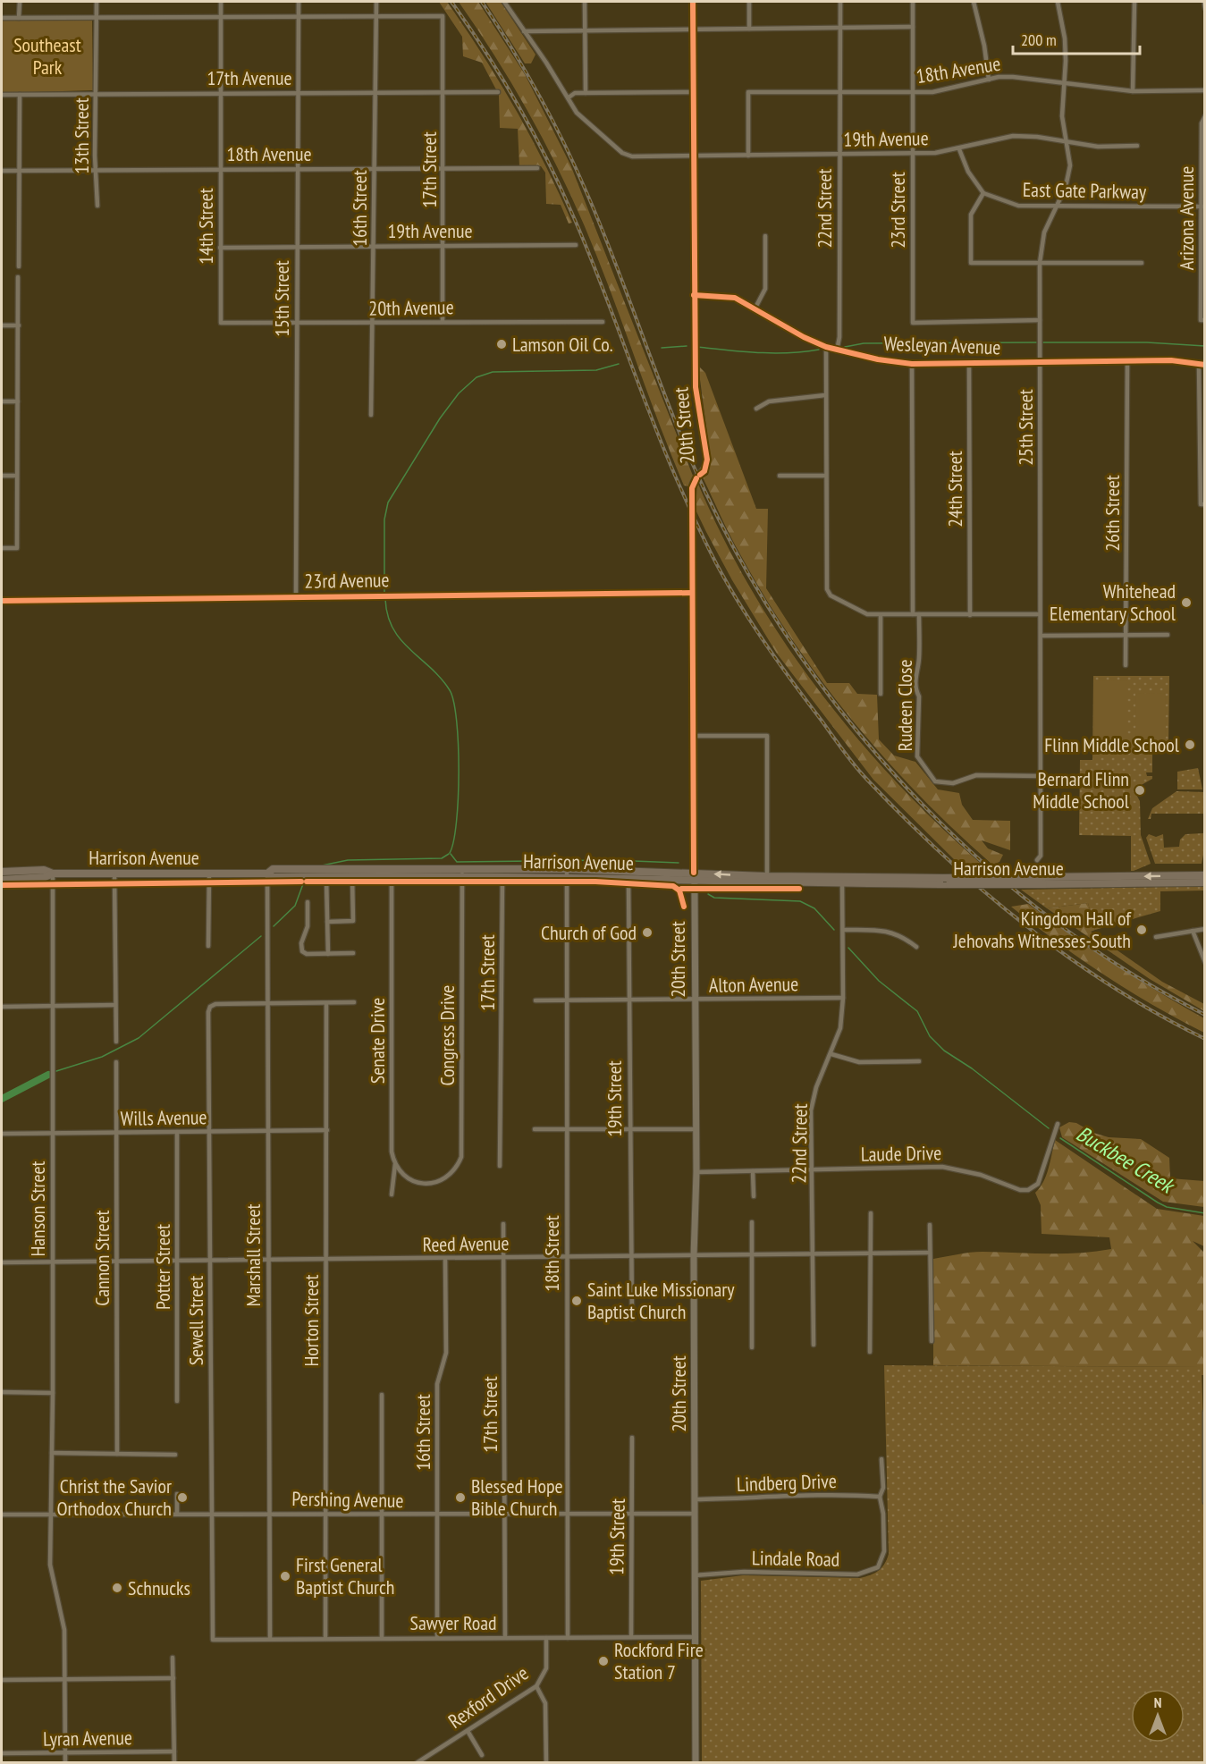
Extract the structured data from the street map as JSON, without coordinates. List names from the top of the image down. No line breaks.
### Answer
{"streets":{"main road":["Harrison Avenue"],"street":["18th Avenue","17th Avenue","13th Street","19th Avenue","17th Street","East Gate Parkway","16th Street","22nd Street","23rd Street","Arizona Avenue","14th Street","15th Street","20th Avenue","Wesleyan Avenue","20th Street","25th Street","24th Street","26th Street","23rd Avenue","Rudeen Close","Alton Avenue","Congress Drive","Senate Drive","19th Street","Wills Avenue","Laude Drive","Hanson Street","Reed Avenue","18th Street","Marshall Street","Cannon Street","Potter Street","Sewell Street","Horton Street","Lindberg Drive","Pershing Avenue","Lindale Road","Sawyer Road","Rexford Drive","Lyran Avenue"]},"crossings":[["18th Avenue","13th Street"],["18th Avenue","19th Avenue"],["18th Avenue","17th Street"],["18th Avenue","16th Street"],["18th Avenue","22nd Street"],["18th Avenue","23rd Street"],["18th Avenue","14th Street"],["18th Avenue","15th Street"],["18th Avenue","25th Street"],["17th Avenue","13th Street"],["17th Avenue","17th Street"],["17th Avenue","16th Street"],["17th Avenue","14th Street"],["17th Avenue","15th Street"],["19th Avenue","17th Street"],["19th Avenue","16th Street"],["19th Avenue","22nd Street"],["19th Avenue","23rd Street"],["19th Avenue","14th Street"],["19th Avenue","15th Street"],["19th Avenue","20th Street"],["19th Avenue","25th Street"],["17th Street","16th Street"],["17th Street","20th Avenue"],["17th Street","Harrison Avenue"],["17th Street","Reed Avenue"],["17th Street","Pershing Avenue"],["17th Street","Sawyer Road"],["East Gate Parkway","Arizona Avenue"],["East Gate Parkway","25th Street"],["16th Street","20th Avenue"],["16th Street","Reed Avenue"],["16th Street","Pershing Avenue"],["16th Street","Sawyer Road"],["22nd Street","Wesleyan Avenue"],["22nd Street","Harrison Avenue"],["22nd Street","Alton Avenue"],["22nd Street","Laude Drive"],["22nd Street","Reed Avenue"],["23rd Street","25th Street"],["14th Street","20th Avenue"],["15th Street","20th Avenue"],["15th Street","23rd Avenue"],["Wesleyan Avenue","20th Street"],["Wesleyan Avenue","25th Street"],["Wesleyan Avenue","24th Street"],["Wesleyan Avenue","26th Street"],["20th Street","23rd Avenue"],["20th Street","Harrison Avenue"],["20th Street","Alton Avenue"],["20th Street","Laude Drive"],["20th Street","Reed Avenue"],["20th Street","Lindberg Drive"],["20th Street","Pershing Avenue"],["20th Street","Lindale Road"],["20th Street","Sawyer Road"],["25th Street","Rudeen Close"],["Harrison Avenue","Congress Drive"],["Harrison Avenue","Senate Drive"],["Harrison Avenue","19th Street"],["Harrison Avenue","Hanson Street"],["Harrison Avenue","18th Street"],["Harrison Avenue","Marshall Street"],["Alton Avenue","19th Street"],["Alton Avenue","18th Street"],["Congress Drive","Senate Drive"],["19th Street","Reed Avenue"],["19th Street","Pershing Avenue"],["19th Street","Sawyer Road"],["Wills Avenue","Hanson Street"],["Wills Avenue","Marshall Street"],["Wills Avenue","Cannon Street"],["Wills Avenue","Potter Street"],["Wills Avenue","Sewell Street"],["Wills Avenue","Horton Street"],["Hanson Street","Reed Avenue"],["Hanson Street","Pershing Avenue"],["Hanson Street","Lyran Avenue"],["Reed Avenue","18th Street"],["Reed Avenue","Marshall Street"],["Reed Avenue","Cannon Street"],["Reed Avenue","Potter Street"],["Reed Avenue","Sewell Street"],["Reed Avenue","Horton Street"],["18th Street","Pershing Avenue"],["18th Street","Sawyer Road"],["Marshall Street","Sewell Street"],["Marshall Street","Pershing Avenue"],["Marshall Street","Sawyer Road"],["Sewell Street","Pershing Avenue"],["Sewell Street","Sawyer Road"],["Horton Street","Pershing Avenue"],["Horton Street","Sawyer Road"],["Lindberg Drive","Lindale Road"],["Sawyer Road","Rexford Drive"]],"water":["Buckbee Creek"],"parks":["Southeast Park"],"places":["Lamson Oil Co.","Whitehead Elementary School","Flinn Middle School","Bernard Flinn Middle School","Kingdom Hall of Jehovahs Witnesses-South","Church of God","Saint Luke Missionary Baptist Church","Christ the Savior Orthodox Church","Blessed Hope Bible Church","First General Baptist Church","Schnucks","Rockford Fire Station 7"],"scale_bar":"200 m","north":"top"}
